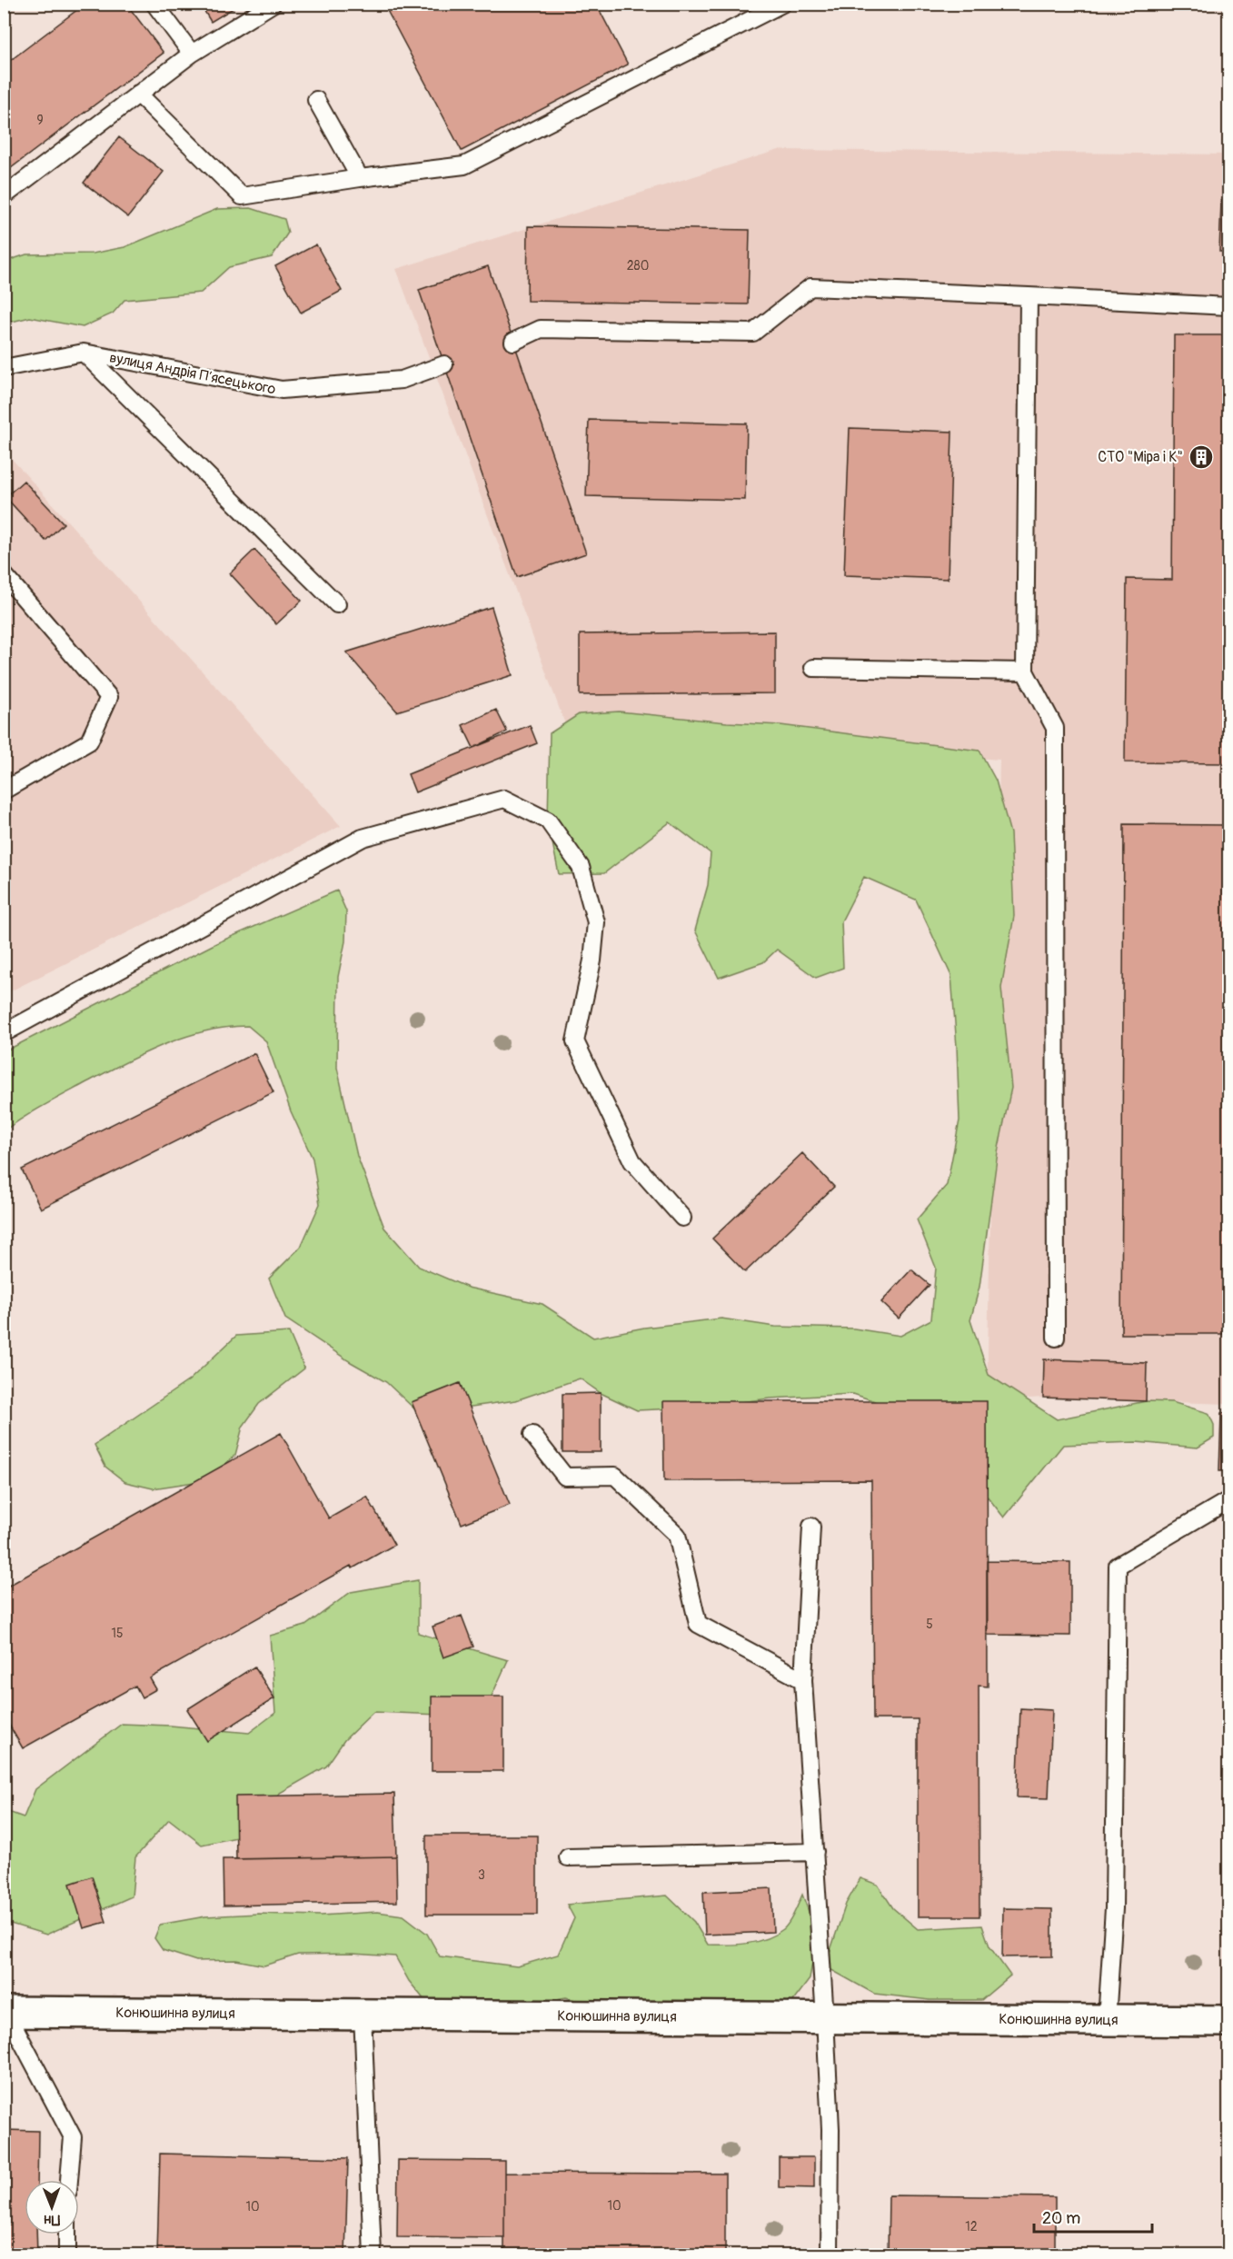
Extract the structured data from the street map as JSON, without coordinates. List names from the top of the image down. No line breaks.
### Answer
{"streets":{"street":["Конюшинна вулиця"],"lane":["вулиця Андрія Пʼясецького"]},"places":{"building":["СТО \"Міра і К\""]},"house_numbers":["9","280","5","15","3","10","10","12"],"scale_bar":"20 m","north":"bottom"}
